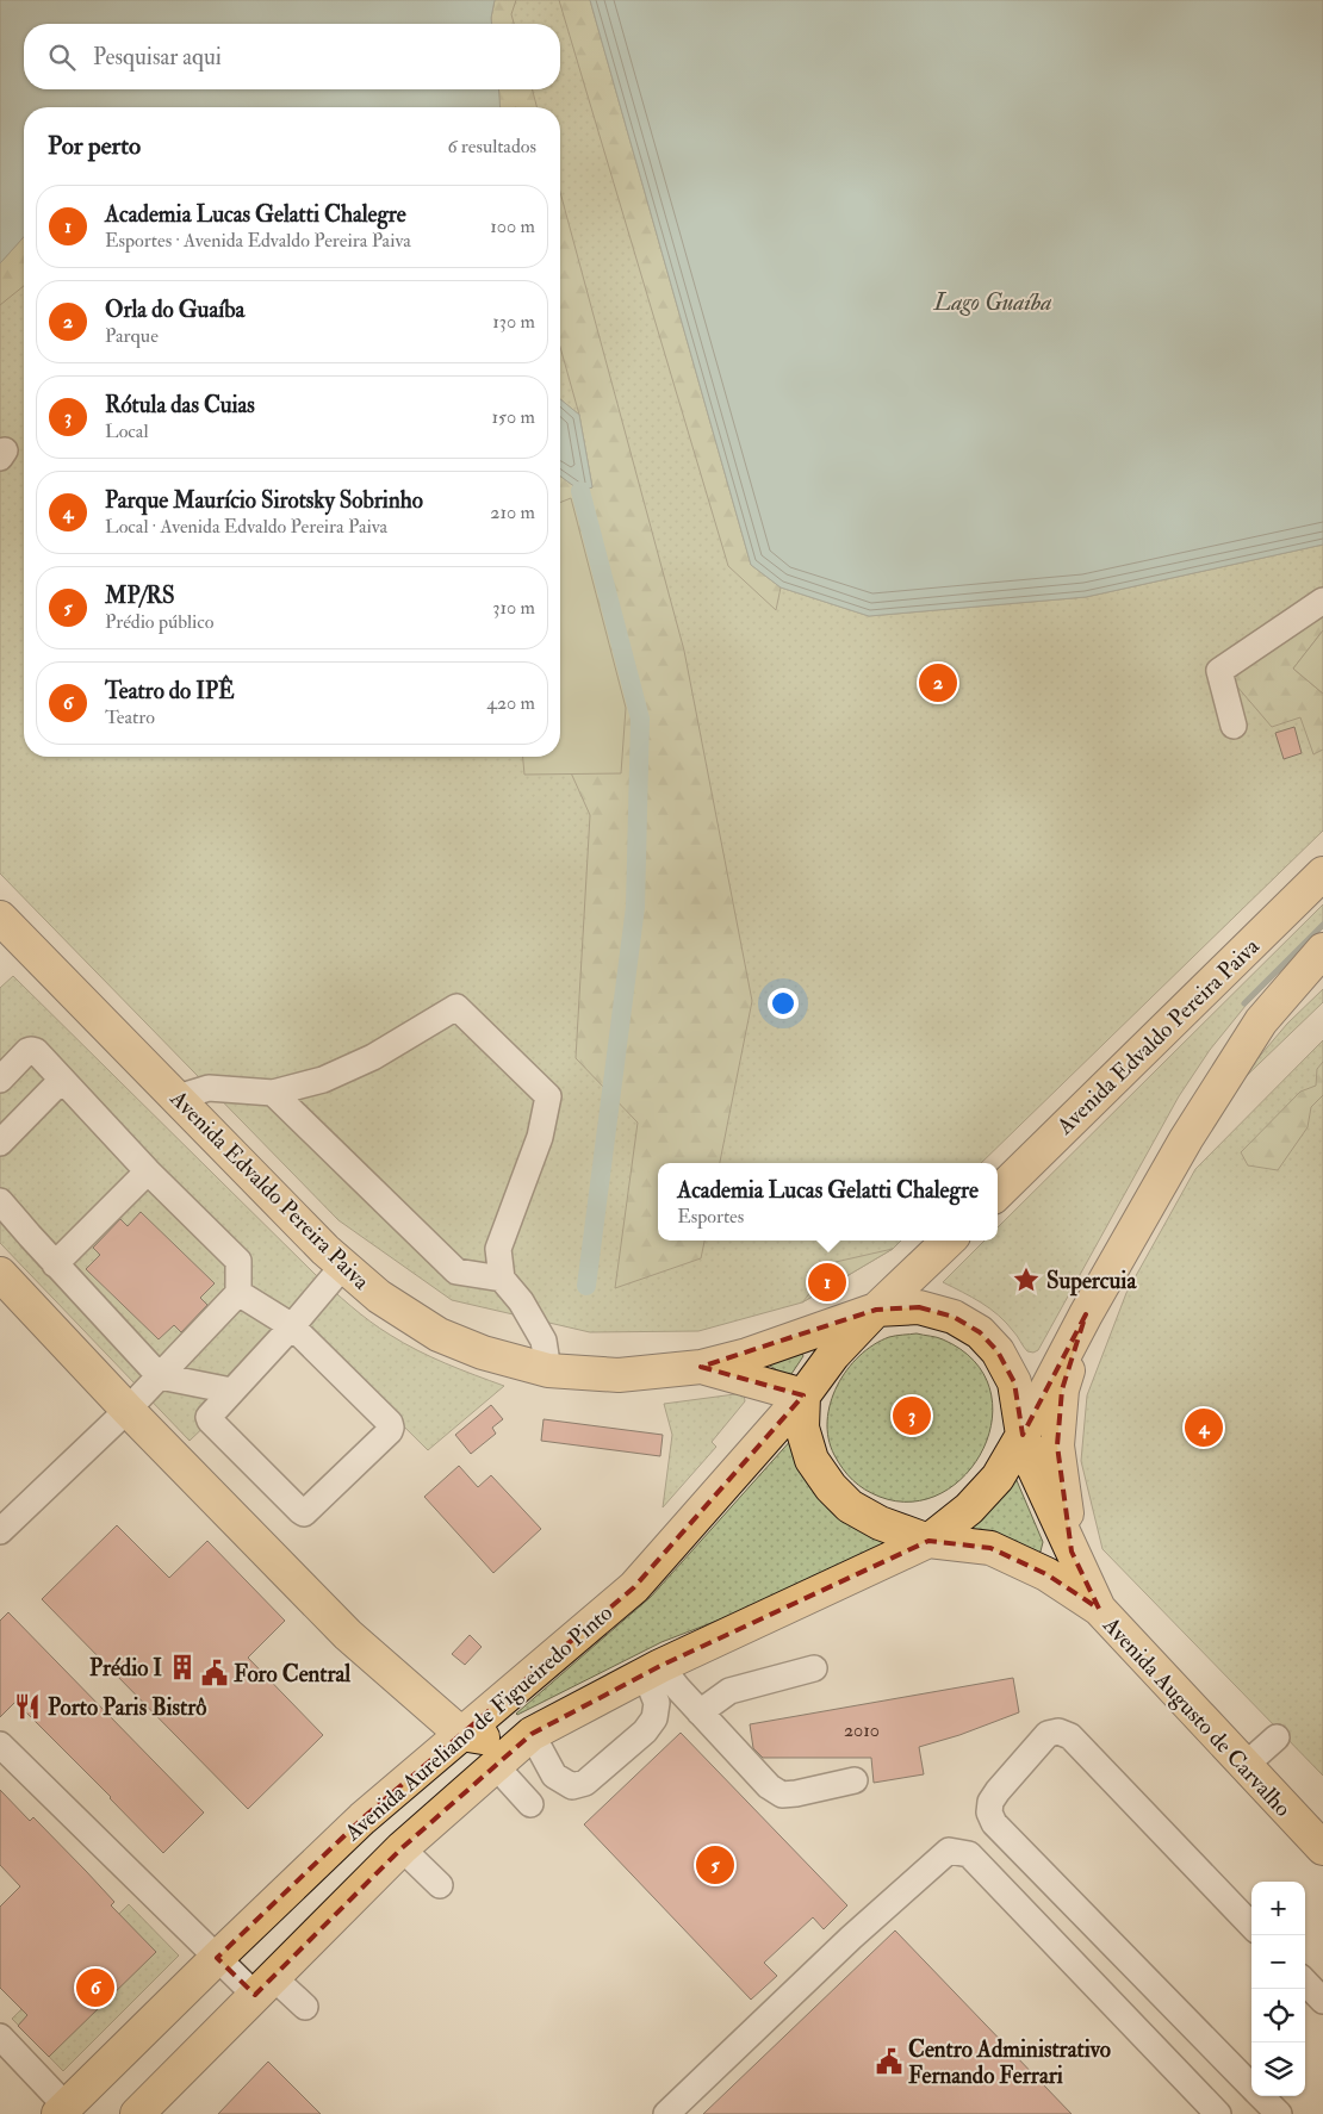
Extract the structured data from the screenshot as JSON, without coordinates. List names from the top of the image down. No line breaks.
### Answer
{"streets":{"main road":["Avenida Edvaldo Pereira Paiva","Avenida Augusto de Carvalho","Avenida Aureliano de Figueiredo Pinto"]},"crossings":[["Avenida Edvaldo Pereira Paiva","Avenida Augusto de Carvalho"],["Avenida Edvaldo Pereira Paiva","Avenida Aureliano de Figueiredo Pinto"],["Avenida Augusto de Carvalho","Avenida Aureliano de Figueiredo Pinto"]],"water":["Lago Guaíba"],"places":{"place":["Supercuia"],"building":["Prédio I"],"public building":["Foro Central","Centro Administrativo Fernando Ferrari"],"restaurant":["Porto Paris Bistrô"]},"house_numbers":["2010"],"page":{"search":"Pesquisar aqui","heading":["Por perto","6 resultados"],"list":[{"mark":"1","name":"Academia Lucas Gelatti Chalegre","note":"Esportes · Avenida Edvaldo Pereira Paiva","value":"100 m"},{"mark":"2","name":"Orla do Guaíba","note":"Parque","value":"130 m"},{"mark":"3","name":"Rótula das Cuias","note":"Local","value":"150 m"},{"mark":"4","name":"Parque Maurício Sirotsky Sobrinho","note":"Local · Avenida Edvaldo Pereira Paiva","value":"210 m"},{"mark":"5","name":"MP/RS","note":"Prédio público","value":"310 m"},{"mark":"6","name":"Teatro do IPÊ","note":"Teatro","value":"420 m"}],"pins":["2","1","3","4","5","6"],"popup":["Academia Lucas Gelatti Chalegre","Esportes"],"map_buttons":["+","−"]}}
